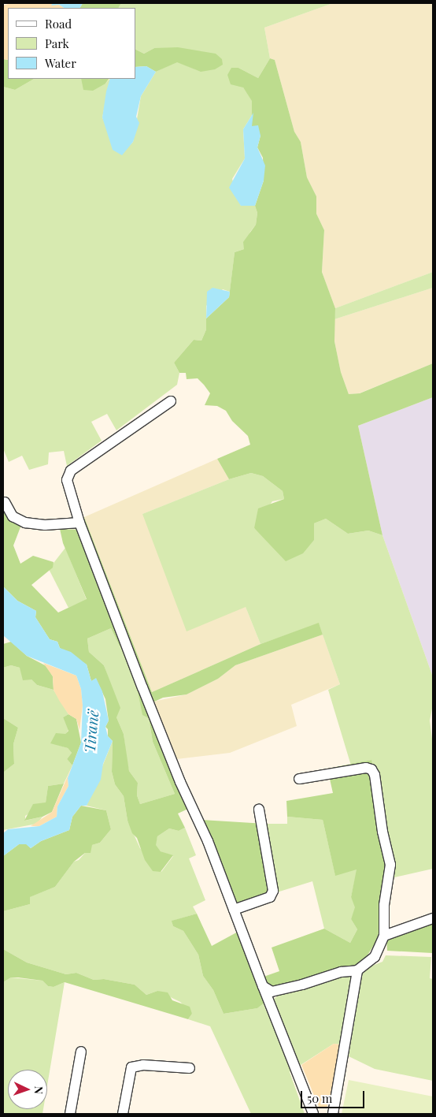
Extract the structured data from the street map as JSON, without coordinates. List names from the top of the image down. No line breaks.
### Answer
{"water":["Tiranë"],"legend":["Road","Park","Water"],"scale_bar":"50 m","north":"right"}
